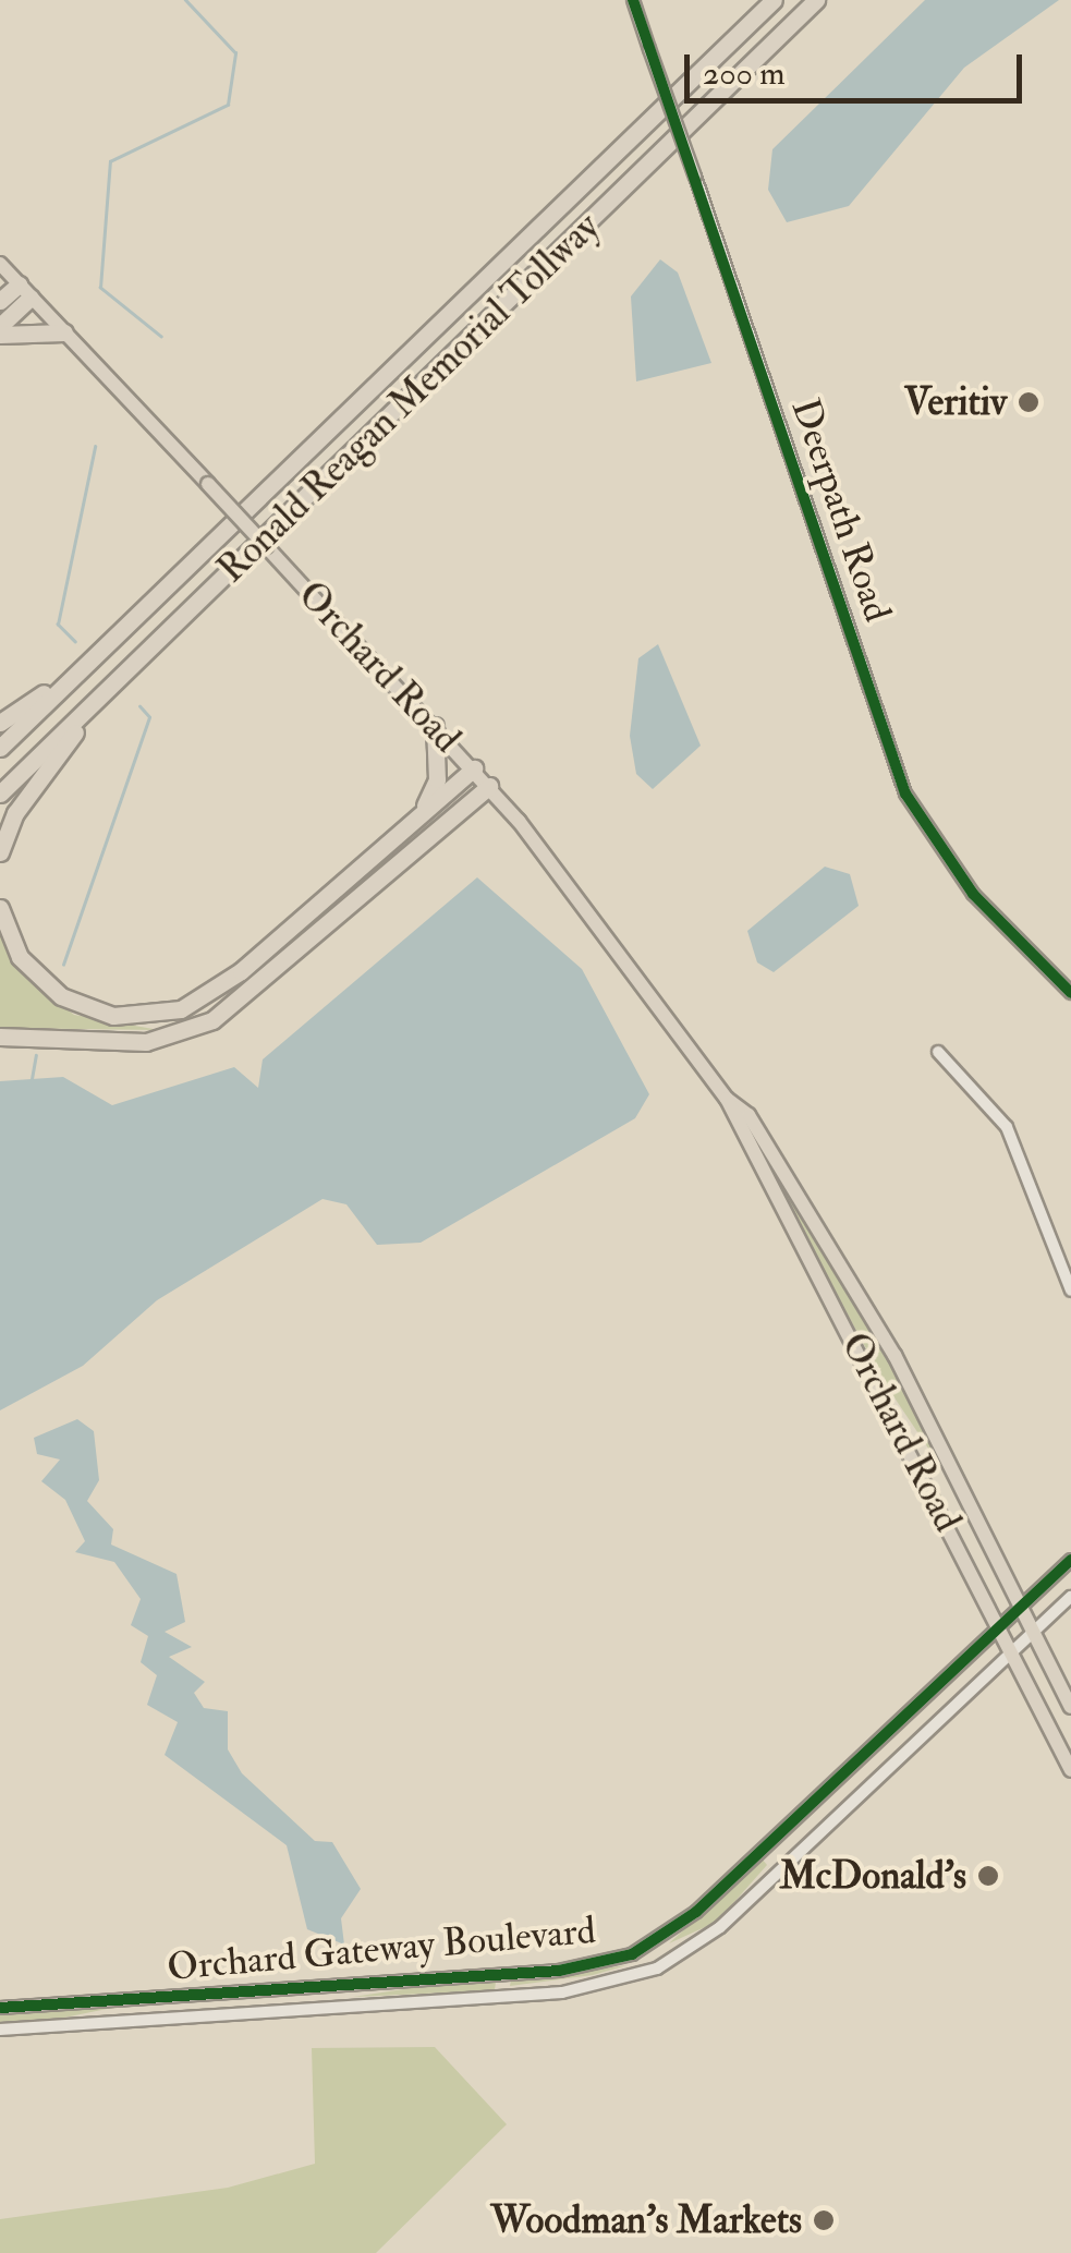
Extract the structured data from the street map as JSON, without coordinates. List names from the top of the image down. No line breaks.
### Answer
{"streets":{"highway":["Ronald Reagan Memorial Tollway"],"main road":["Orchard Road"],"street":["Deerpath Road","Orchard Gateway Boulevard"]},"crossings":[["Orchard Road","Orchard Gateway Boulevard"]],"places":["Veritiv","McDonald's","Woodman's Markets"],"scale_bar":"200 m"}
